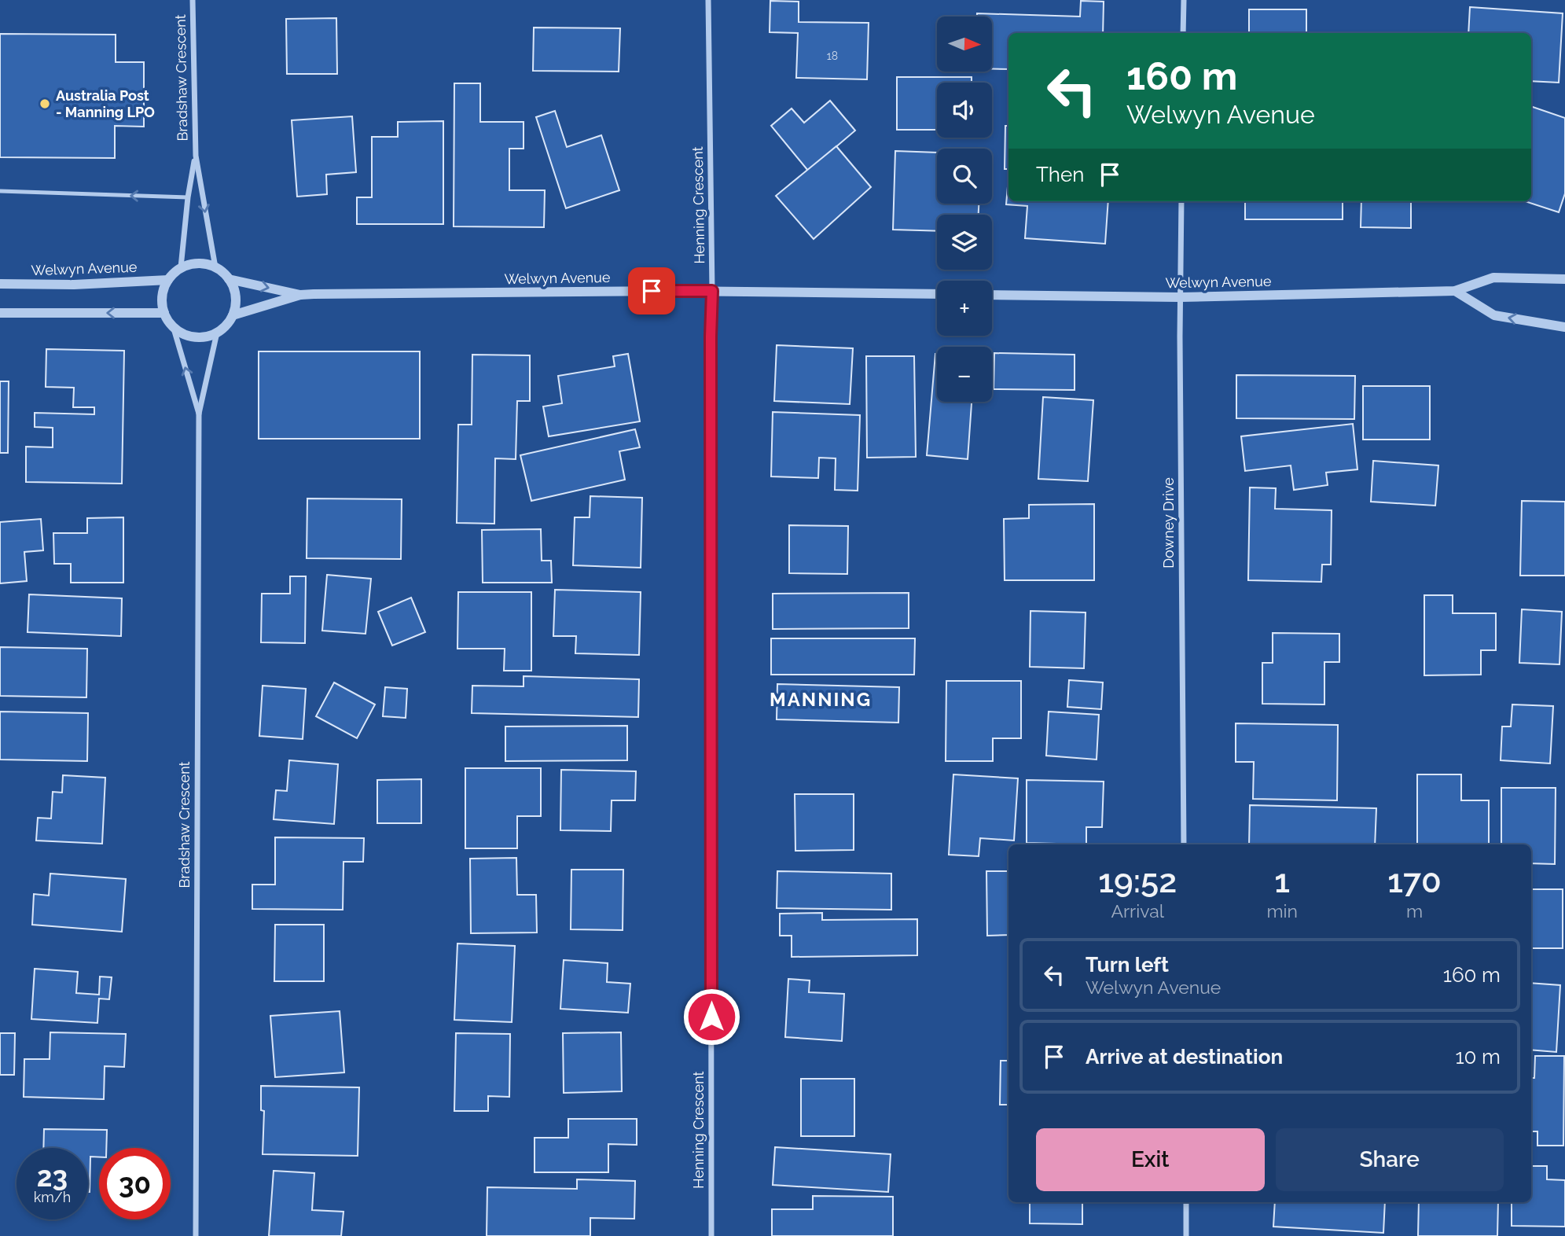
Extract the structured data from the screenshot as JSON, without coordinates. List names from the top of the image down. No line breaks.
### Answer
{"streets":{"street":["Bradshaw Crescent","Henning Crescent","Welwyn Avenue","Downey Drive"]},"crossings":[["Bradshaw Crescent","Welwyn Avenue"],["Henning Crescent","Welwyn Avenue"],["Welwyn Avenue","Downey Drive"]],"districts":["MANNING"],"places":["Australia Post - Manning LPO"],"house_numbers":["18"],"north":"right","page":{"map_buttons":["+","−"],"turn":["160 m","Welwyn Avenue"],"then":"Then","eta":["19:52","Arrival","1","min","170","m"],"list":[{"name":"Turn left","note":"Welwyn Avenue","value":"160 m"},{"name":"Arrive at destination","value":"10 m"}],"buttons":["Exit","Share"],"speed":"23 km/h","limit":"30"}}
